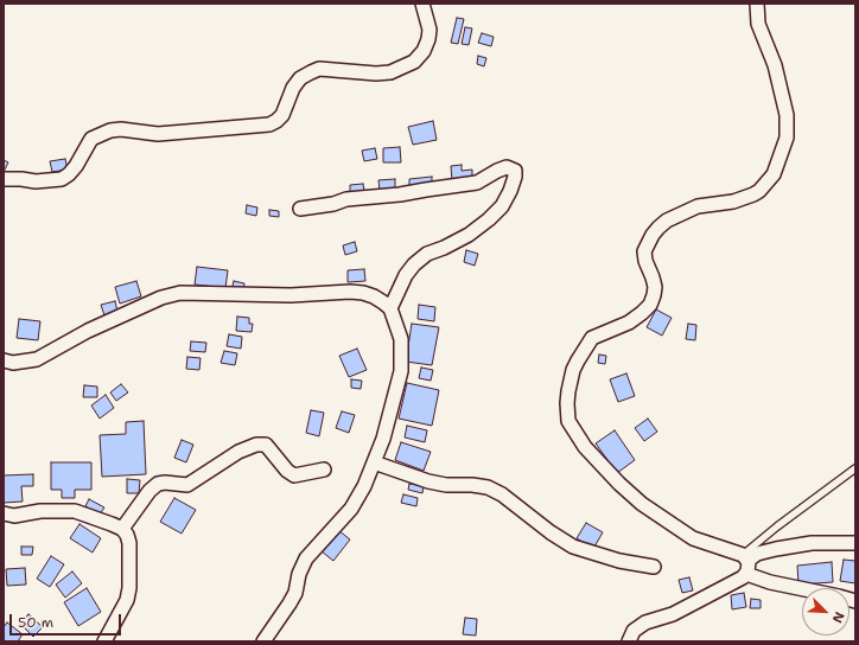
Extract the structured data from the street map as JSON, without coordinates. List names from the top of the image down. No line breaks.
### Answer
{"scale_bar":"50 m","north":"bottom right"}
